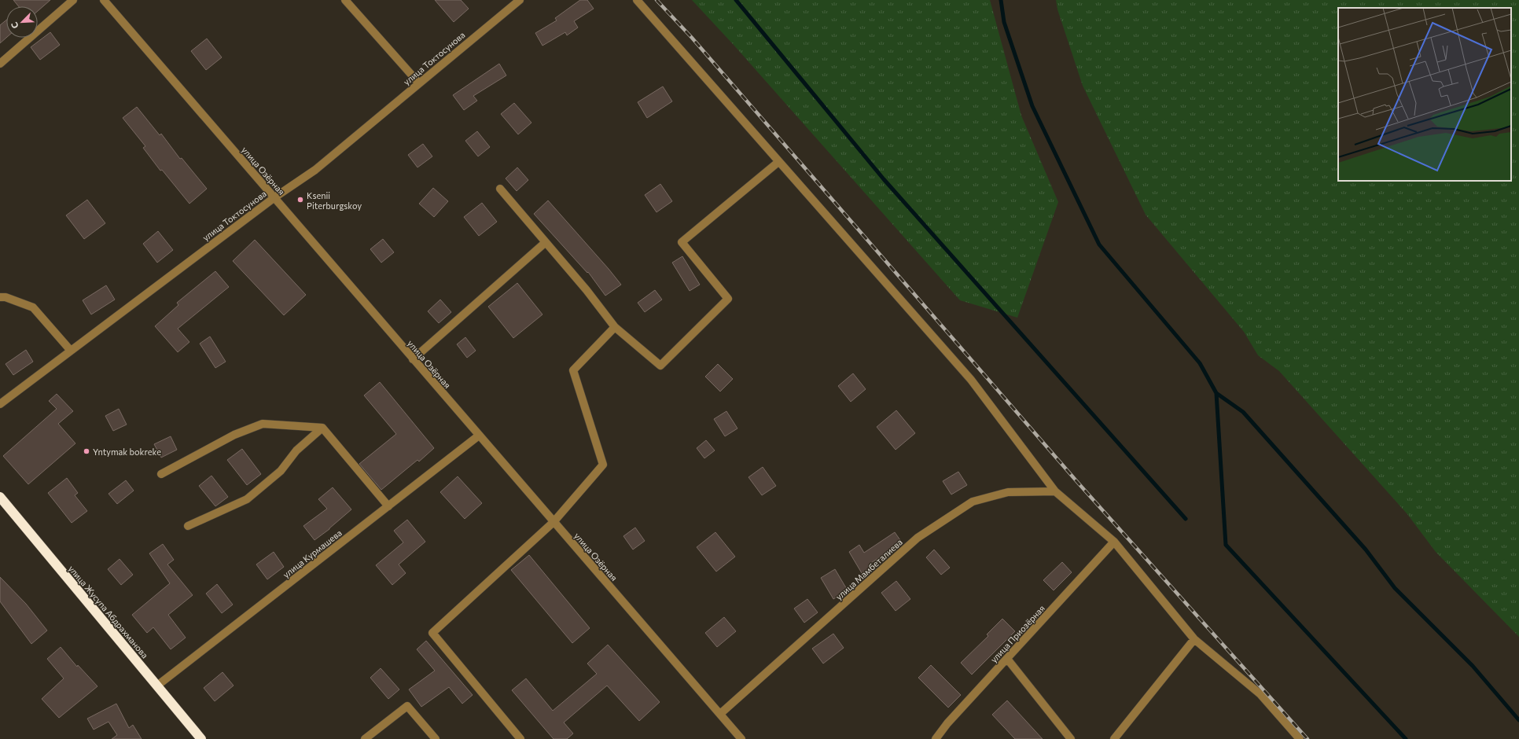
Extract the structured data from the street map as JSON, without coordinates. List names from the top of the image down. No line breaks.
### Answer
{"streets":{"highway":["улица Жусупа Абдрахманова"],"street":["улица Токтосунова","улица Озёрная","улица Курмашева","улица Мамбеталиева","улица Приозёрная"]},"crossings":[["улица Токтосунова","улица Озёрная"],["улица Озёрная","улица Курмашева"],["улица Озёрная","улица Мамбеталиева"],["улица Курмашева","улица Жусупа Абдрахманова"]],"places":["Ksenii Piterburgskoy","Yntymak bokreke"],"north":"bottom left"}
